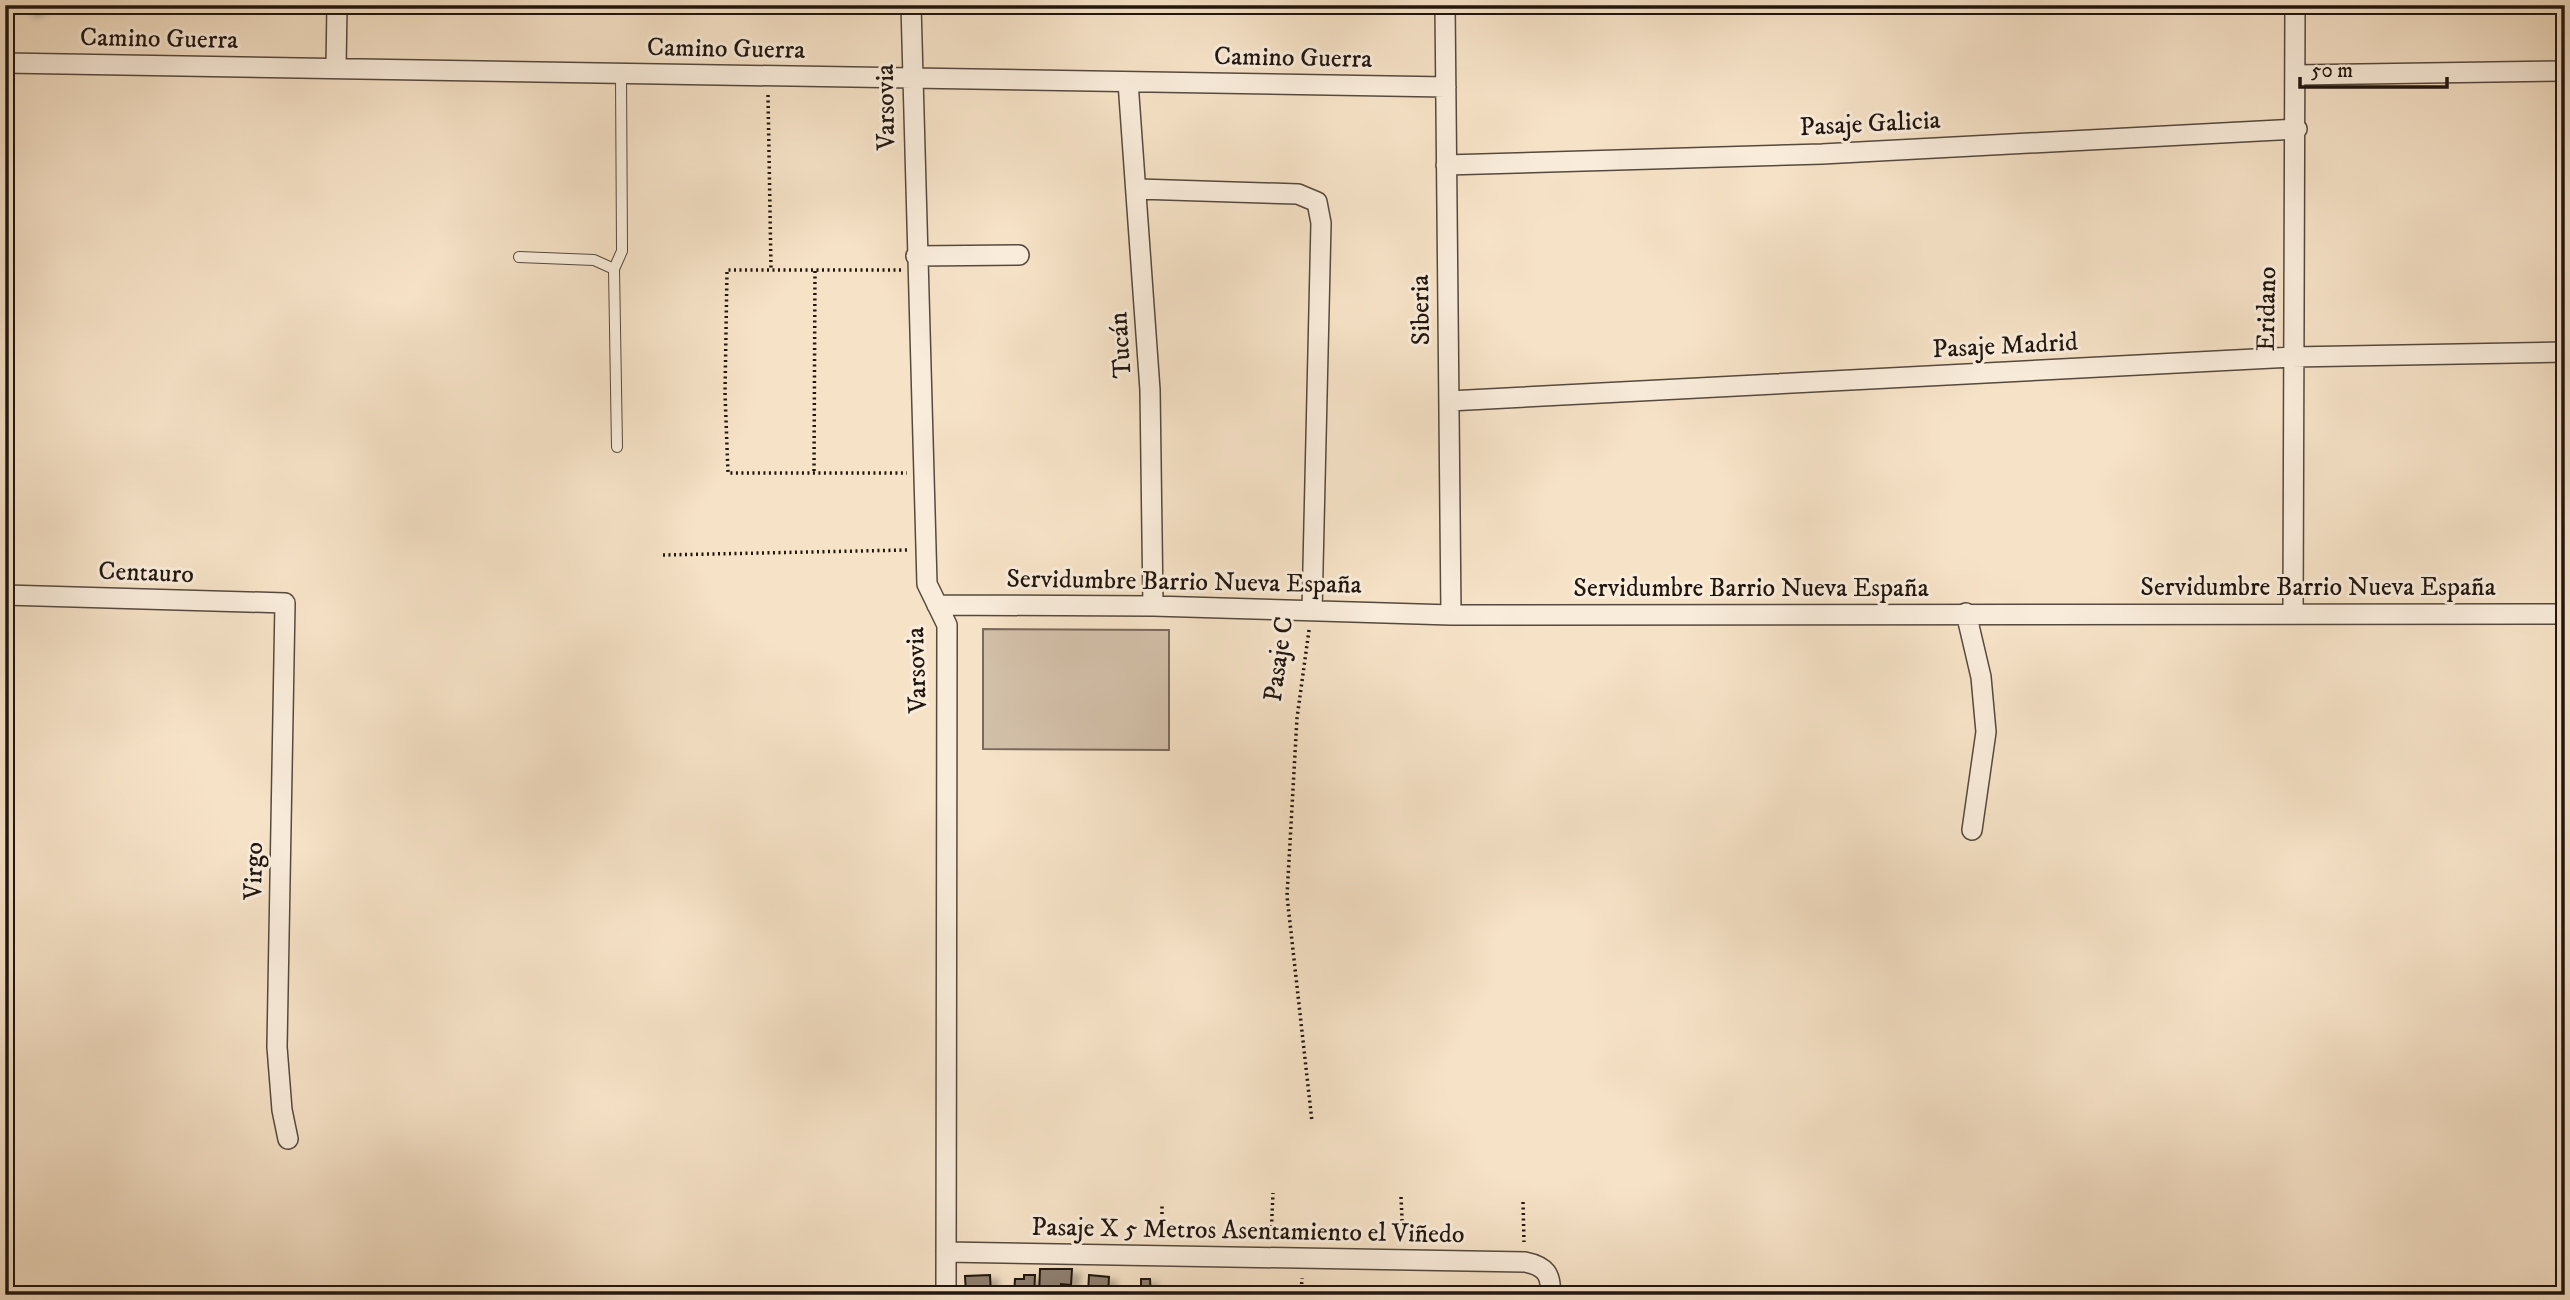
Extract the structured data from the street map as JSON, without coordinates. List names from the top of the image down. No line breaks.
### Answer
{"streets":{"street":["Camino Guerra","Varsovia","Pasaje Galicia","Eridano","Siberia","Tucán","Pasaje Madrid","Centauro","Servidumbre Barrio Nueva España","Pasaje C","Virgo","Pasaje X 5 Metros Asentamiento el Viñedo"]},"crossings":[["Camino Guerra","Varsovia"],["Camino Guerra","Siberia"],["Camino Guerra","Tucán"],["Varsovia","Servidumbre Barrio Nueva España"],["Varsovia","Pasaje X 5 Metros Asentamiento el Viñedo"],["Pasaje Galicia","Eridano"],["Pasaje Galicia","Siberia"],["Eridano","Pasaje Madrid"],["Eridano","Servidumbre Barrio Nueva España"],["Siberia","Pasaje Madrid"],["Siberia","Servidumbre Barrio Nueva España"],["Tucán","Servidumbre Barrio Nueva España"],["Tucán","Pasaje C"],["Centauro","Virgo"],["Servidumbre Barrio Nueva España","Pasaje C"]],"scale_bar":"50 m"}
